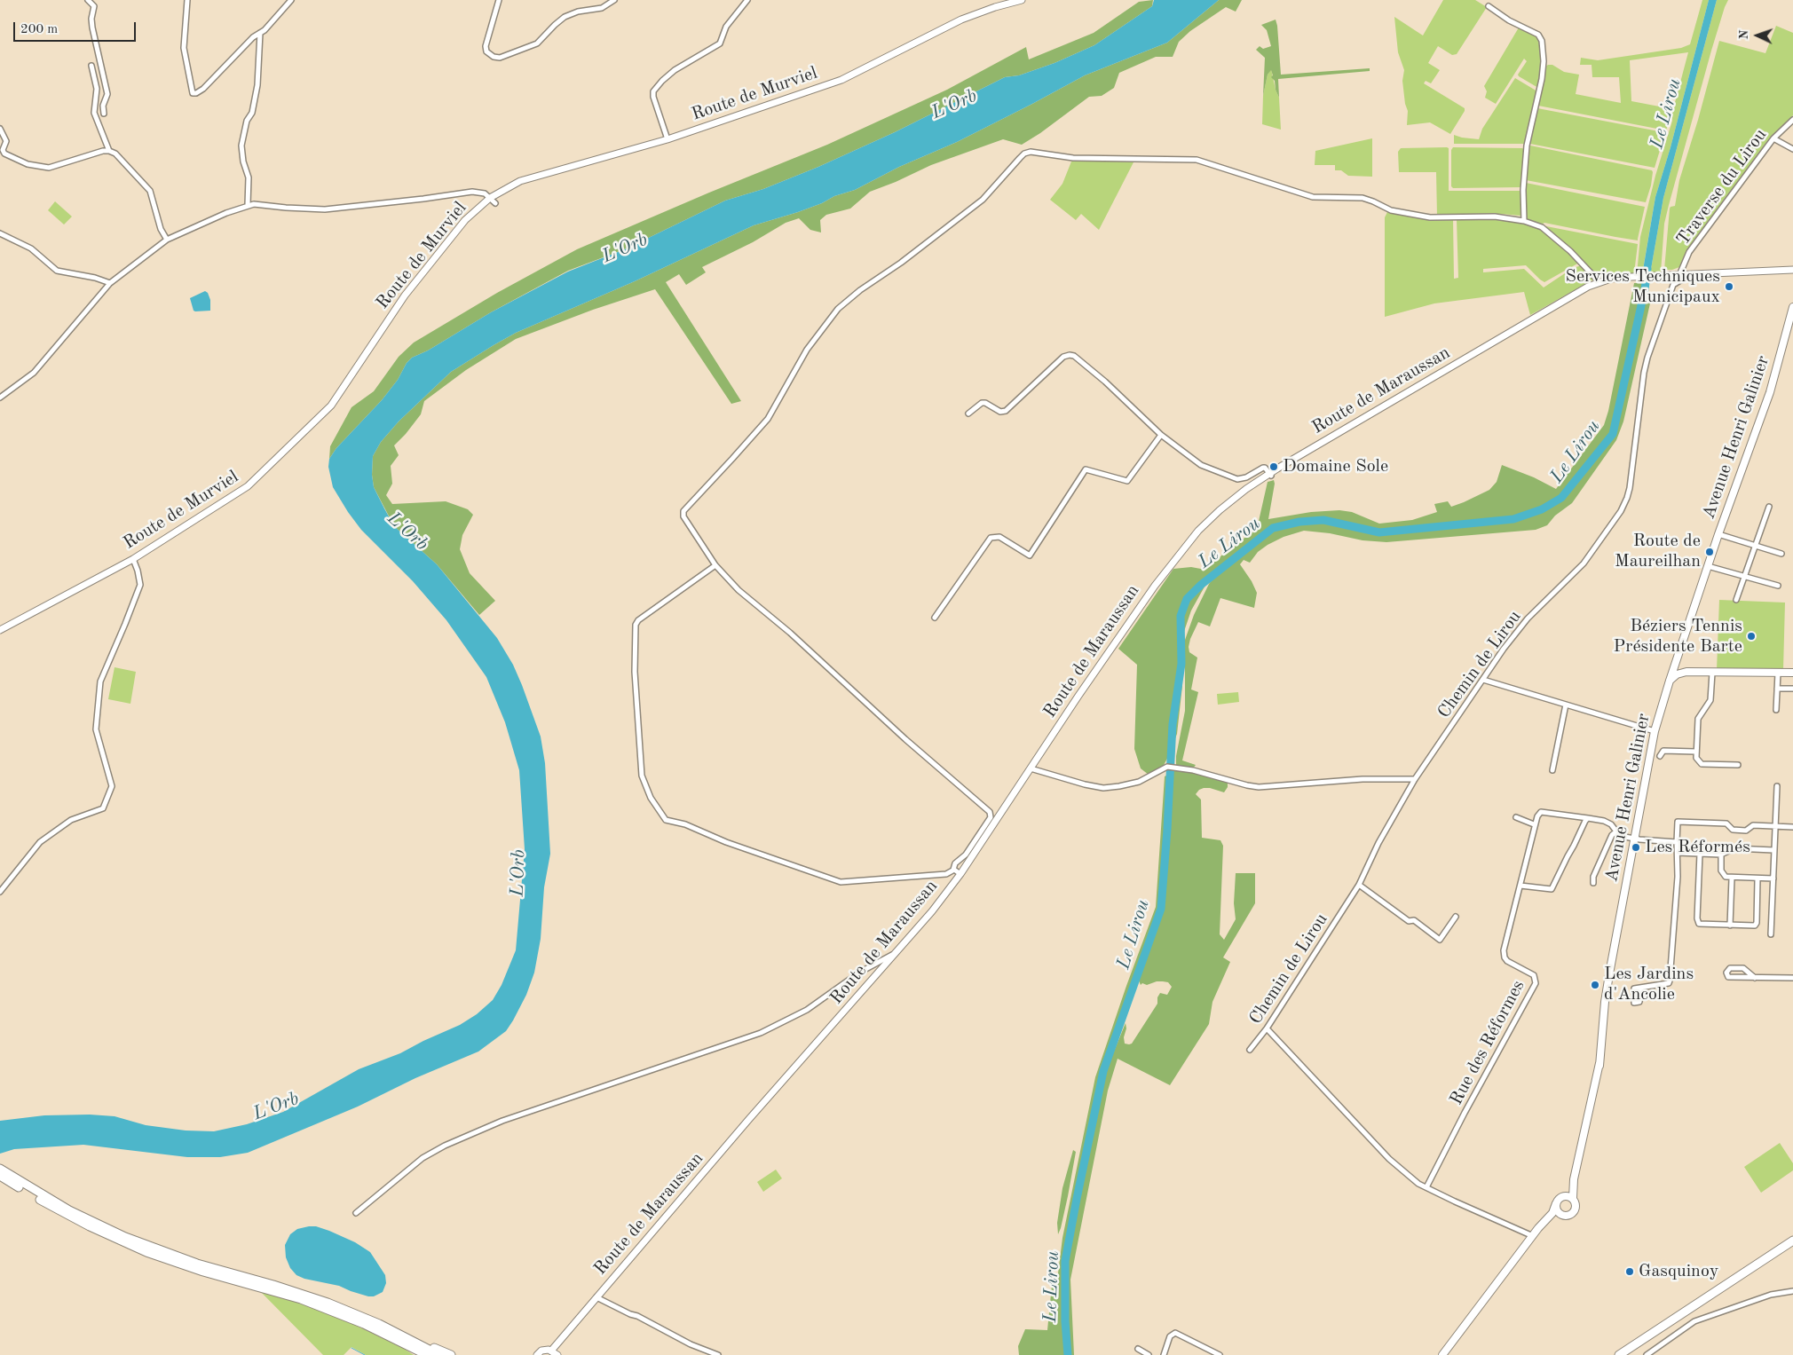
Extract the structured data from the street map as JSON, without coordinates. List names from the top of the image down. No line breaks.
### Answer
{"streets":{"main road":["Route de Murviel","Route de Maraussan","Avenue Henri Galinier"],"street":["Traverse du Lirou","Chemin de Lirou","Rue des Réformes"]},"crossings":[["Traverse du Lirou","Route de Maraussan"],["Route de Maraussan","Chemin de Lirou"]],"water":["L'Orb","Le Lirou"],"places":["Services Techniques Municipaux","Domaine Sole","Route de Maureilhan","Béziers Tennis Présidente Barte","Les Réformés","Les Jardins d'Ancolie","Gasquinoy"],"scale_bar":"200 m","north":"left"}
